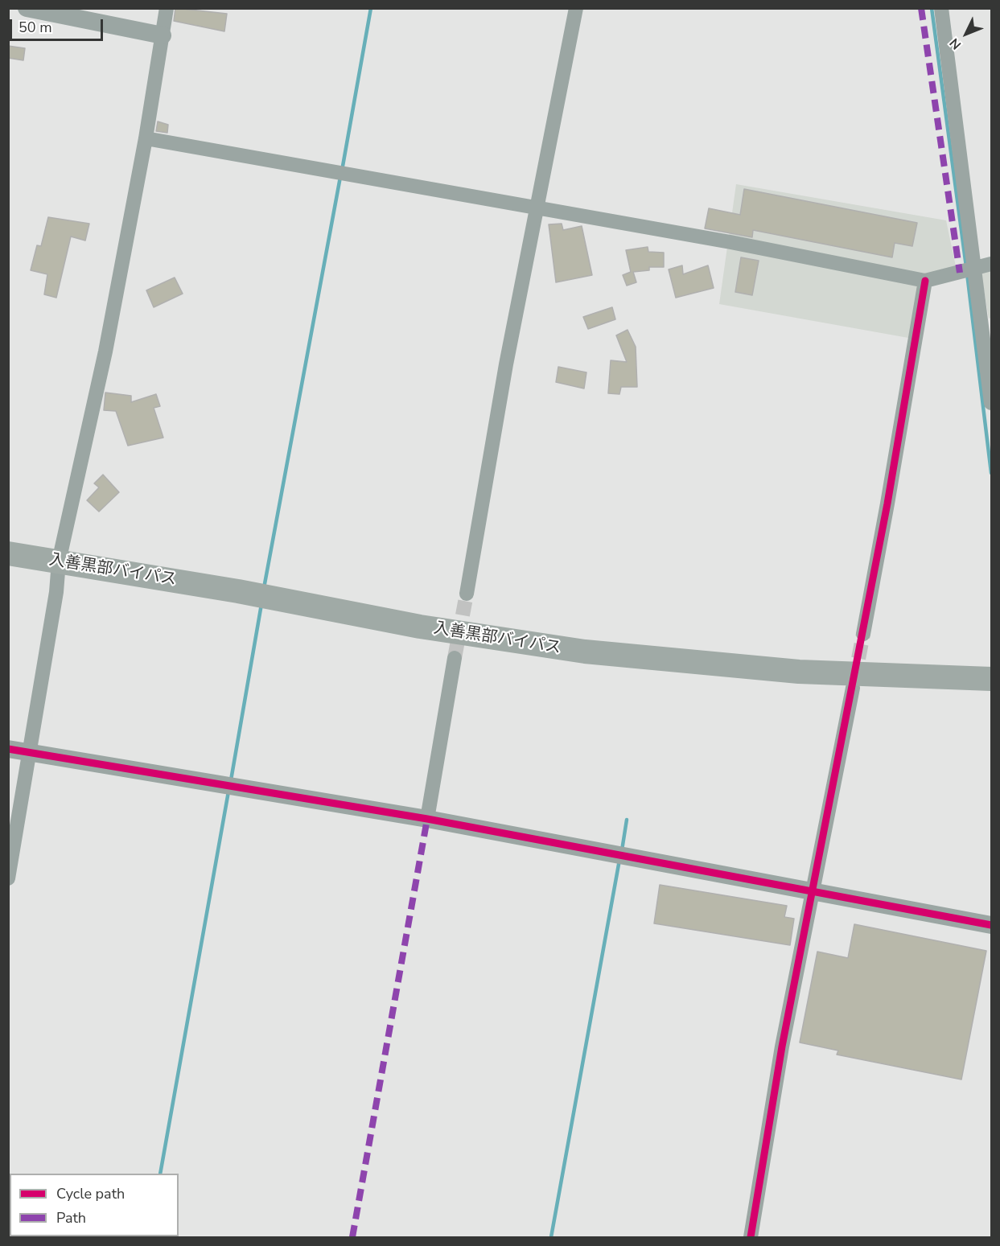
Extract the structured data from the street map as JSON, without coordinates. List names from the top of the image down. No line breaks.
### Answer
{"streets":{"highway":["入善黒部バイパス"]},"legend":["Cycle path","Path"],"scale_bar":"50 m","north":"bottom left"}
